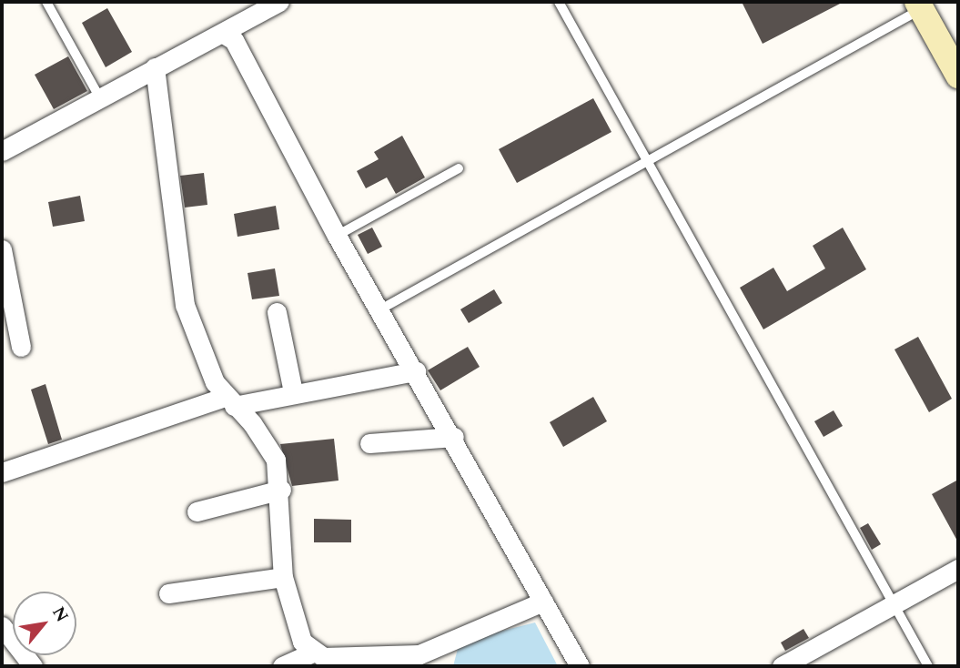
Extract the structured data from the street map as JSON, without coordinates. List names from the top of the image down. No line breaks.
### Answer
{"north":"top right"}
